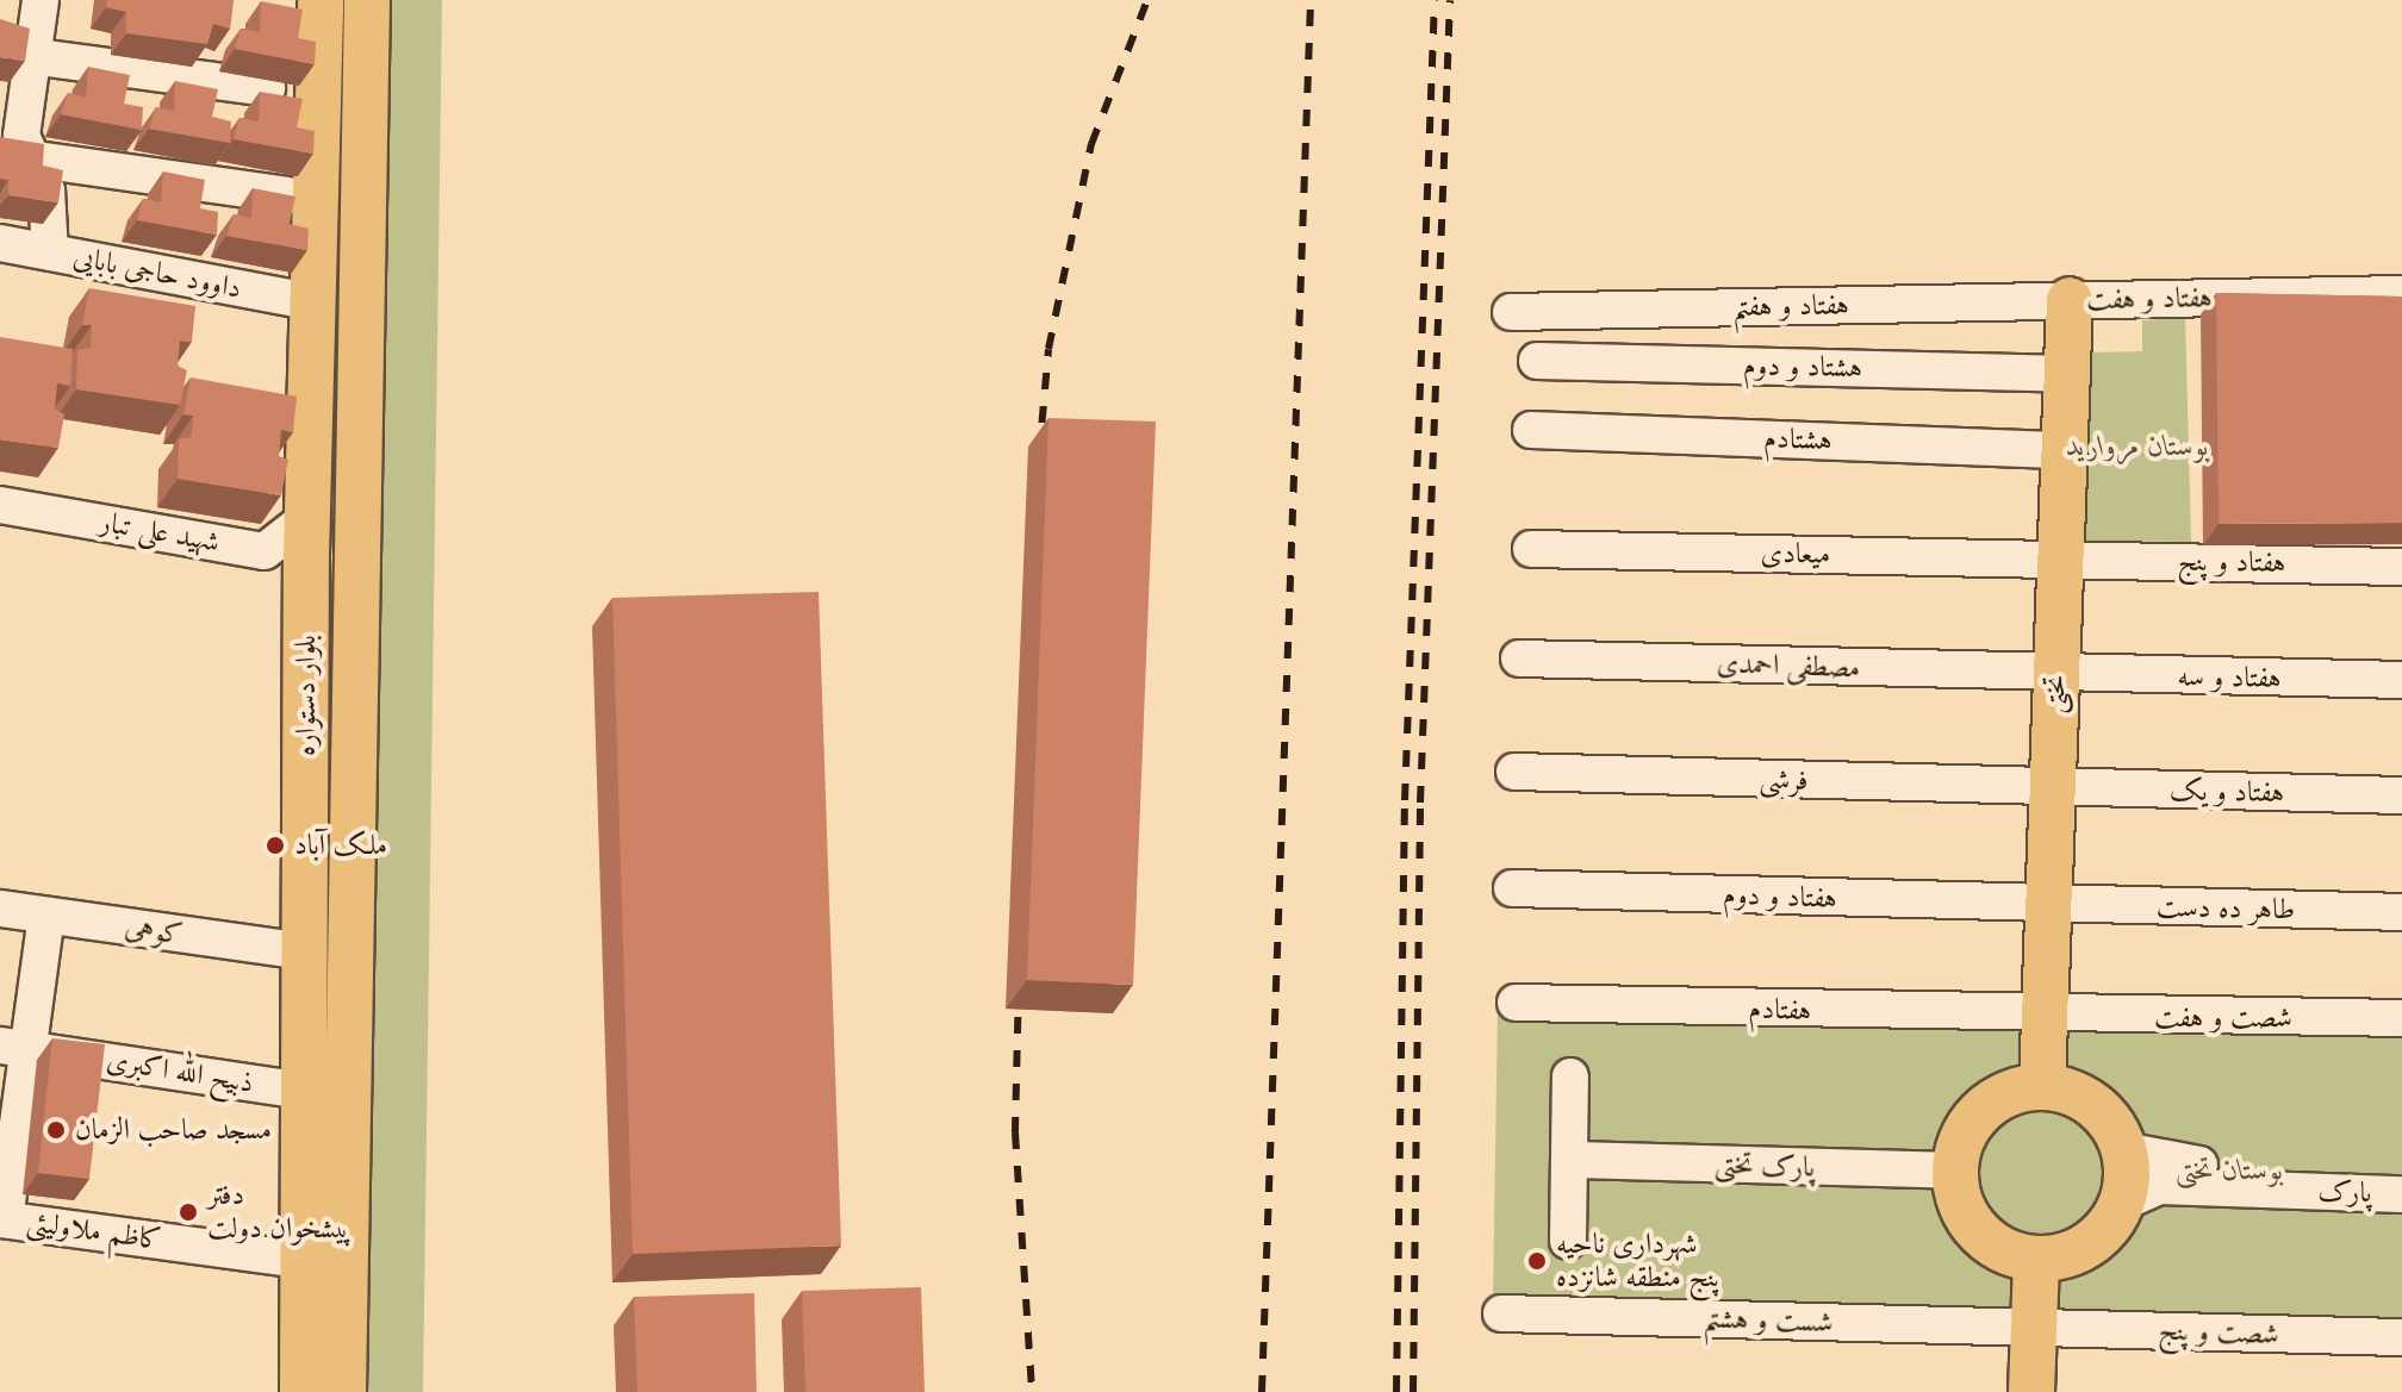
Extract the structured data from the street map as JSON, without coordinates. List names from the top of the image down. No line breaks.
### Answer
{"streets":{"main road":["تختی","بلوار دستواره"],"street":["داوود حاجی بابایی","هفتاد و هفت","هفتاد و هفتم","هشتاد و دوم","هشتادم","شهید علی تبار","میعادی","هفتاد و پنج","مصطفی احمدی","هفتاد و سه","فرشی","هفتاد و یک","هفتاد و دوم","طاهر ده دست","کوهی","هفتادم","شصت و هفت","ذبیح الله اکبری","پارک تختی","پارک","کاظم ملاولیئی","شست و هشتم","شصت و پنج"]},"crossings":[["داوود حاجی بابایی","بلوار دستواره"],["هفتاد و هفت","هفتاد و هفتم"],["هفتاد و هفت","تختی"],["هفتاد و هفتم","تختی"],["هشتاد و دوم","تختی"],["هشتادم","تختی"],["شهید علی تبار","بلوار دستواره"],["میعادی","هفتاد و پنج"],["میعادی","تختی"],["هفتاد و پنج","تختی"],["مصطفی احمدی","هفتاد و سه"],["مصطفی احمدی","تختی"],["هفتاد و سه","تختی"],["تختی","فرشی"],["تختی","هفتاد و یک"],["تختی","هفتاد و دوم"],["تختی","طاهر ده دست"],["تختی","هفتادم"],["تختی","شصت و هفت"],["تختی","پارک تختی"],["تختی","پارک"],["بلوار دستواره","کوهی"],["بلوار دستواره","ذبیح الله اکبری"],["بلوار دستواره","کاظم ملاولیئی"],["فرشی","هفتاد و یک"],["هفتاد و دوم","طاهر ده دست"],["هفتادم","شصت و هفت"],["پارک تختی","پارک"],["شست و هشتم","شصت و پنج"]],"parks":["بوستان مروارید","بوستان تختی"],"places":["ملک آباد","مسجد صاحب الزمان","دفتر پیشخوان دولت","شهرداری ناحیه پنج منطقه شانزده"]}
